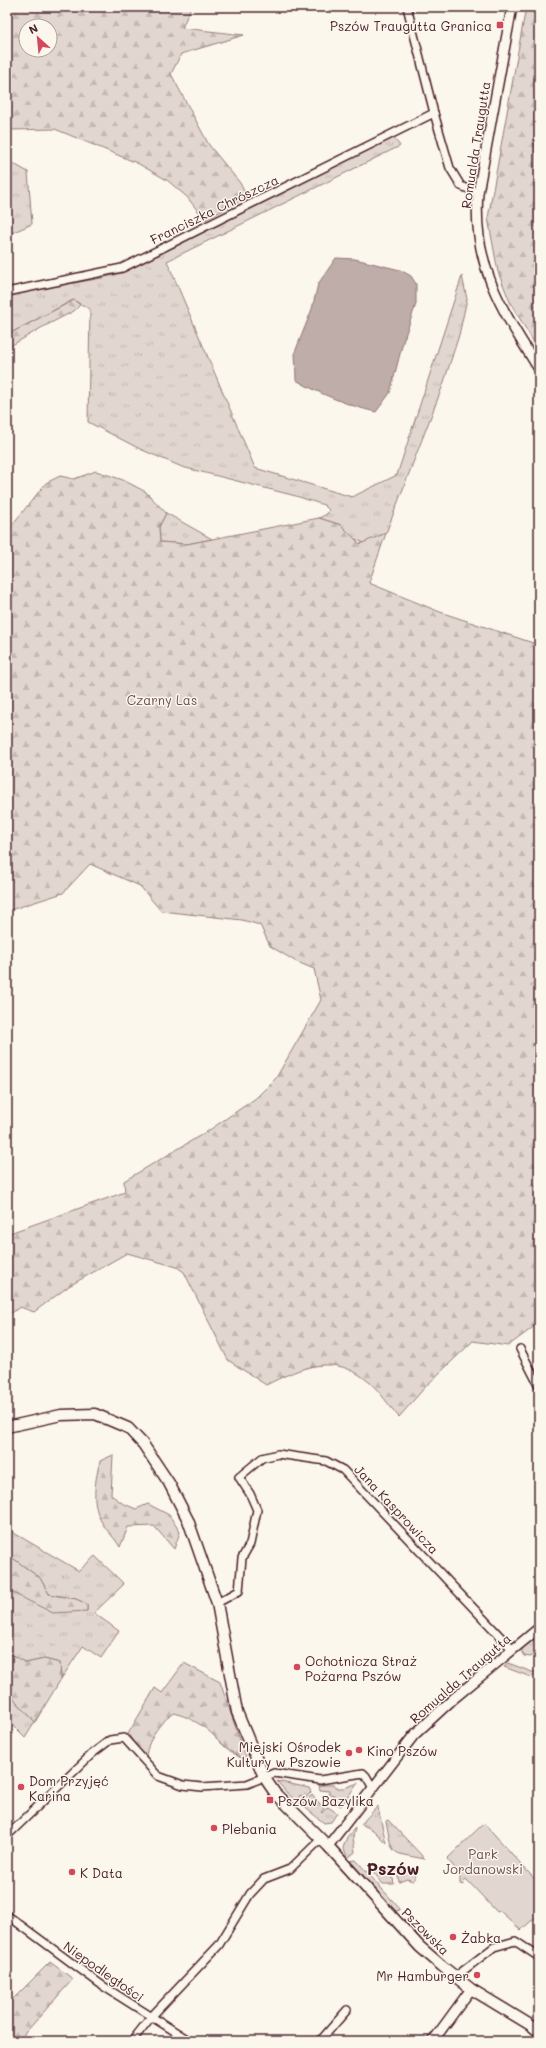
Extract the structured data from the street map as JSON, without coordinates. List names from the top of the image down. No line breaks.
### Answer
{"streets":{"main road":["Pszowska"],"street":["Romualda Traugutta","Franciszka Chrószcza","Jana Kasprowicza","Niepodległości"]},"crossings":[["Romualda Traugutta","Jana Kasprowicza"],["Romualda Traugutta","Pszowska"],["Jana Kasprowicza","Pszowska"]],"districts":["Pszów"],"parks":["Czarny Las","Park Jordanowski"],"places":{"transit":["Pszów Traugutta Granica","Pszów Bazylika"],"other":["Ochotnicza Straż Pożarna Pszów","Kino Pszów","Miejski Ośrodek Kultury w Pszowie","Dom Przyjęć Karina","Plebania","K Data","Żabka","Mr Hamburger"]},"north":"top left"}
